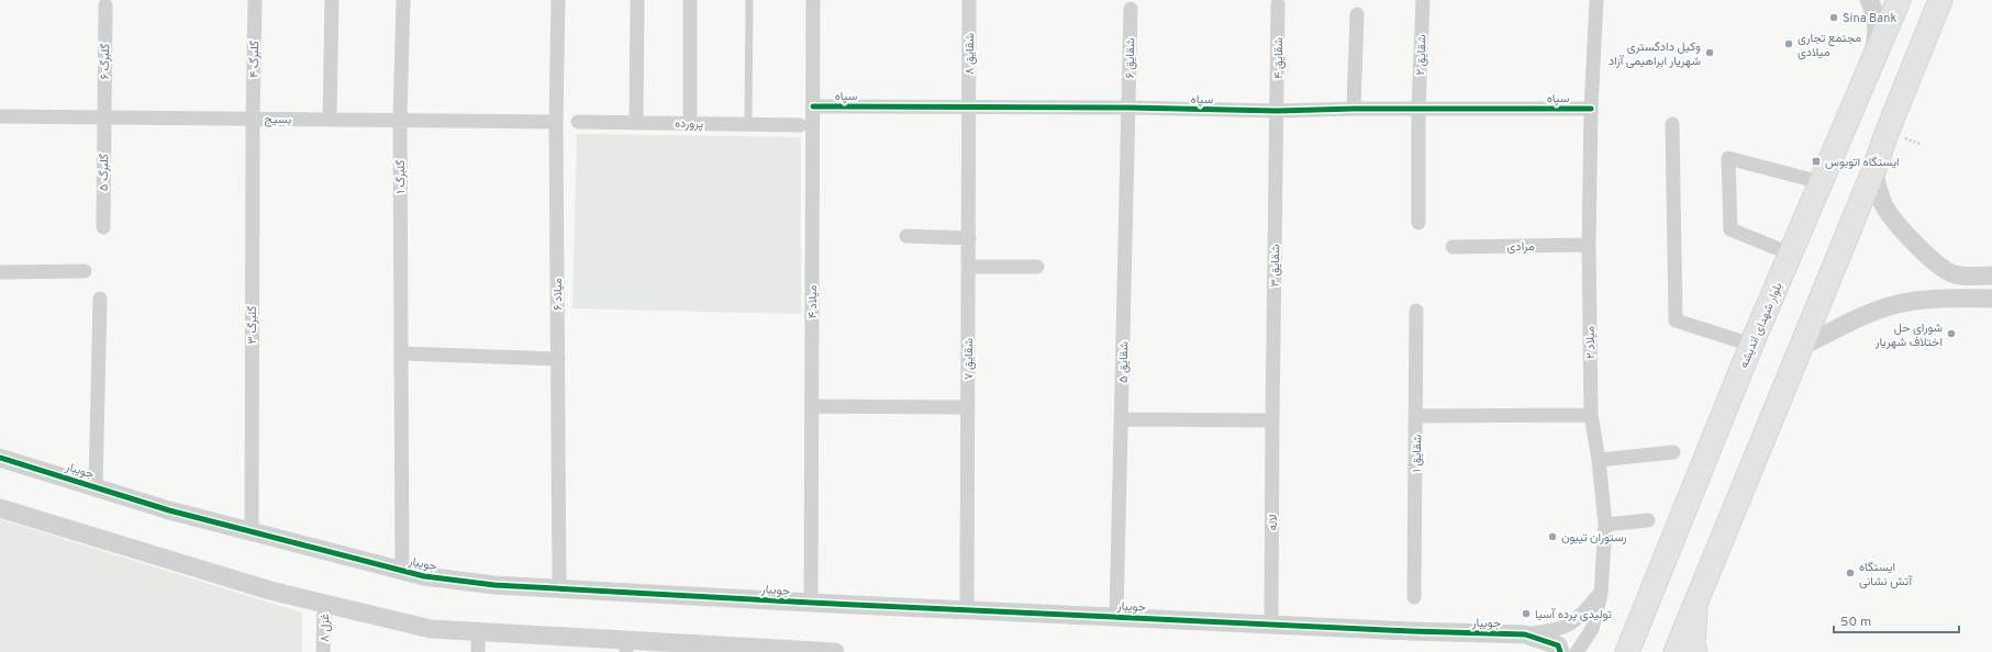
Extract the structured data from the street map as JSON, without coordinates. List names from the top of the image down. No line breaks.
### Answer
{"streets":{"main road":["بلوار شهدای اندیشه"],"street":["شقایق ۸","شقایق ۲","شقایق ۶","شقایق ۴","گلبرگ ۴","گلبرگ ۶","سپاه","بسیج","پرورده","گلبرگ ۵","گلبرگ ۱","مرادی","شقایق ۳","میلاد ۶","میلاد ۴","گلبرگ ۳","میلاد ۲","شقایق ۷","شقایق ۵","شقایق ۱","جویبار","لاله","غزل ۸"]},"crossings":[["شقایق ۸","سپاه"],["شقایق ۸","شقایق ۷"],["شقایق ۲","سپاه"],["شقایق ۶","سپاه"],["شقایق ۶","شقایق ۵"],["شقایق ۴","سپاه"],["شقایق ۴","شقایق ۳"],["گلبرگ ۴","بسیج"],["گلبرگ ۴","گلبرگ ۳"],["گلبرگ ۶","بسیج"],["گلبرگ ۶","گلبرگ ۵"],["سپاه","شقایق ۳"],["سپاه","میلاد ۴"],["سپاه","میلاد ۲"],["سپاه","شقایق ۷"],["سپاه","شقایق ۵"],["بسیج","گلبرگ ۵"],["بسیج","گلبرگ ۱"],["بسیج","میلاد ۶"],["بسیج","گلبرگ ۳"],["گلبرگ ۱","جویبار"],["مرادی","میلاد ۲"],["شقایق ۳","لاله"],["میلاد ۶","جویبار"],["میلاد ۴","جویبار"],["گلبرگ ۳","جویبار"],["شقایق ۷","جویبار"],["شقایق ۵","جویبار"],["جویبار","لاله"]],"places":{"other":["Sina Bank","مجتمع تجاری میلادی","وکیل دادگستری شهریار ابراهیمی آزاد","شورای حل اختلاف شهریار","رستوران تیبون","ایستگاه آتش نشانی","تولیدی پرده آسیا"],"transit":["ایستگاه اتوبوس"]},"scale_bar":"50 m"}
